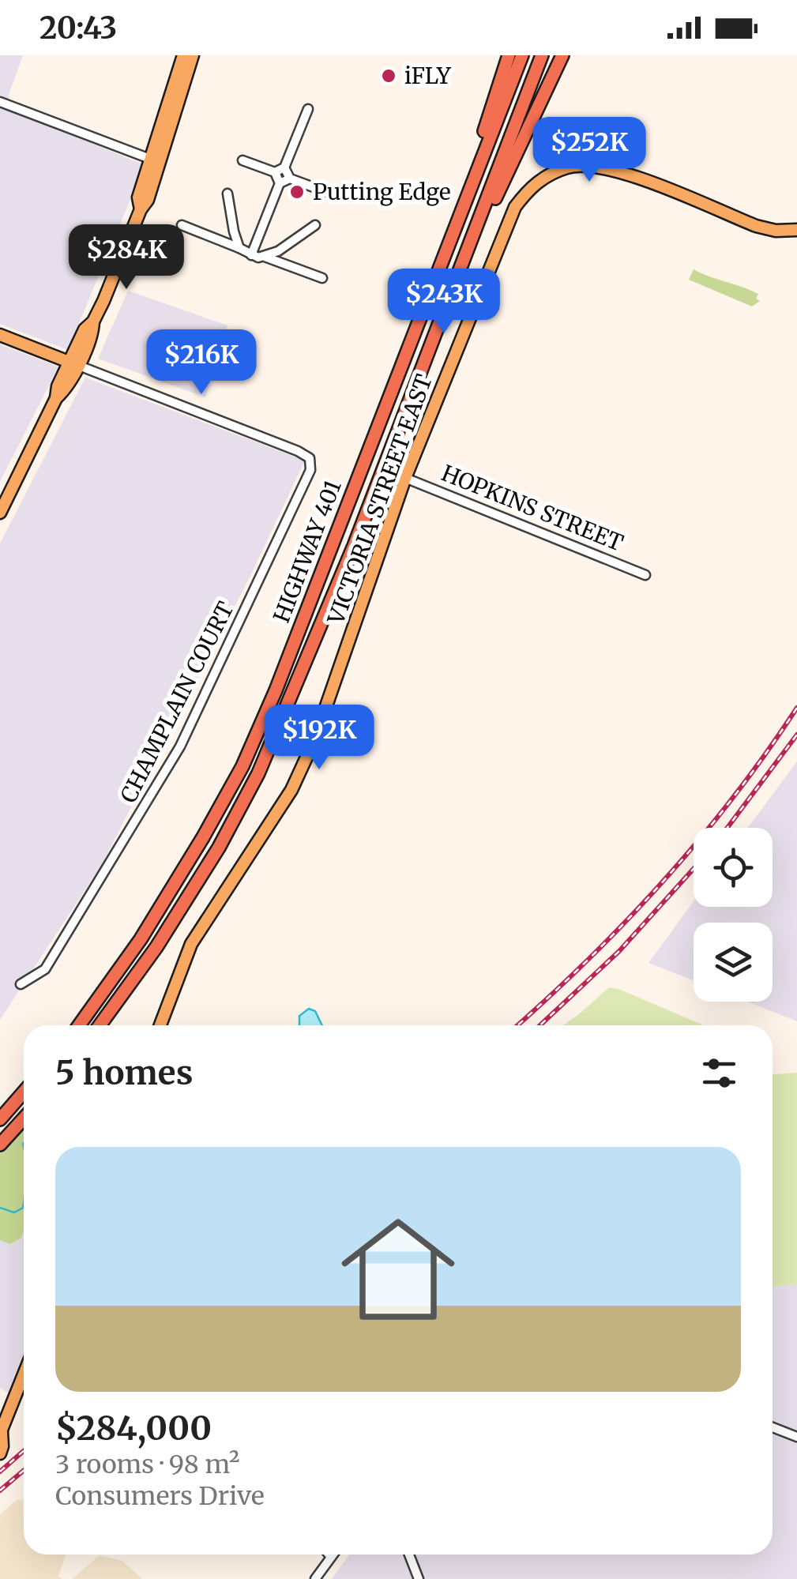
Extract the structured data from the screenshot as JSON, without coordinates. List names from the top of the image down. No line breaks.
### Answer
{"streets":{"highway":["HIGHWAY 401"],"main road":["VICTORIA STREET EAST"],"street":["HOPKINS STREET","CHAMPLAIN COURT"]},"crossings":[["VICTORIA STREET EAST","HOPKINS STREET"]],"places":["iFLY","Putting Edge"],"page":{"status":"20:43","price":["$252K","$284K","$243K","$216K","$192K"],"heading":"5 homes","list":[{"name":"$284,000","note":"3 rooms · 98 m² · Consumers Drive"}]}}
